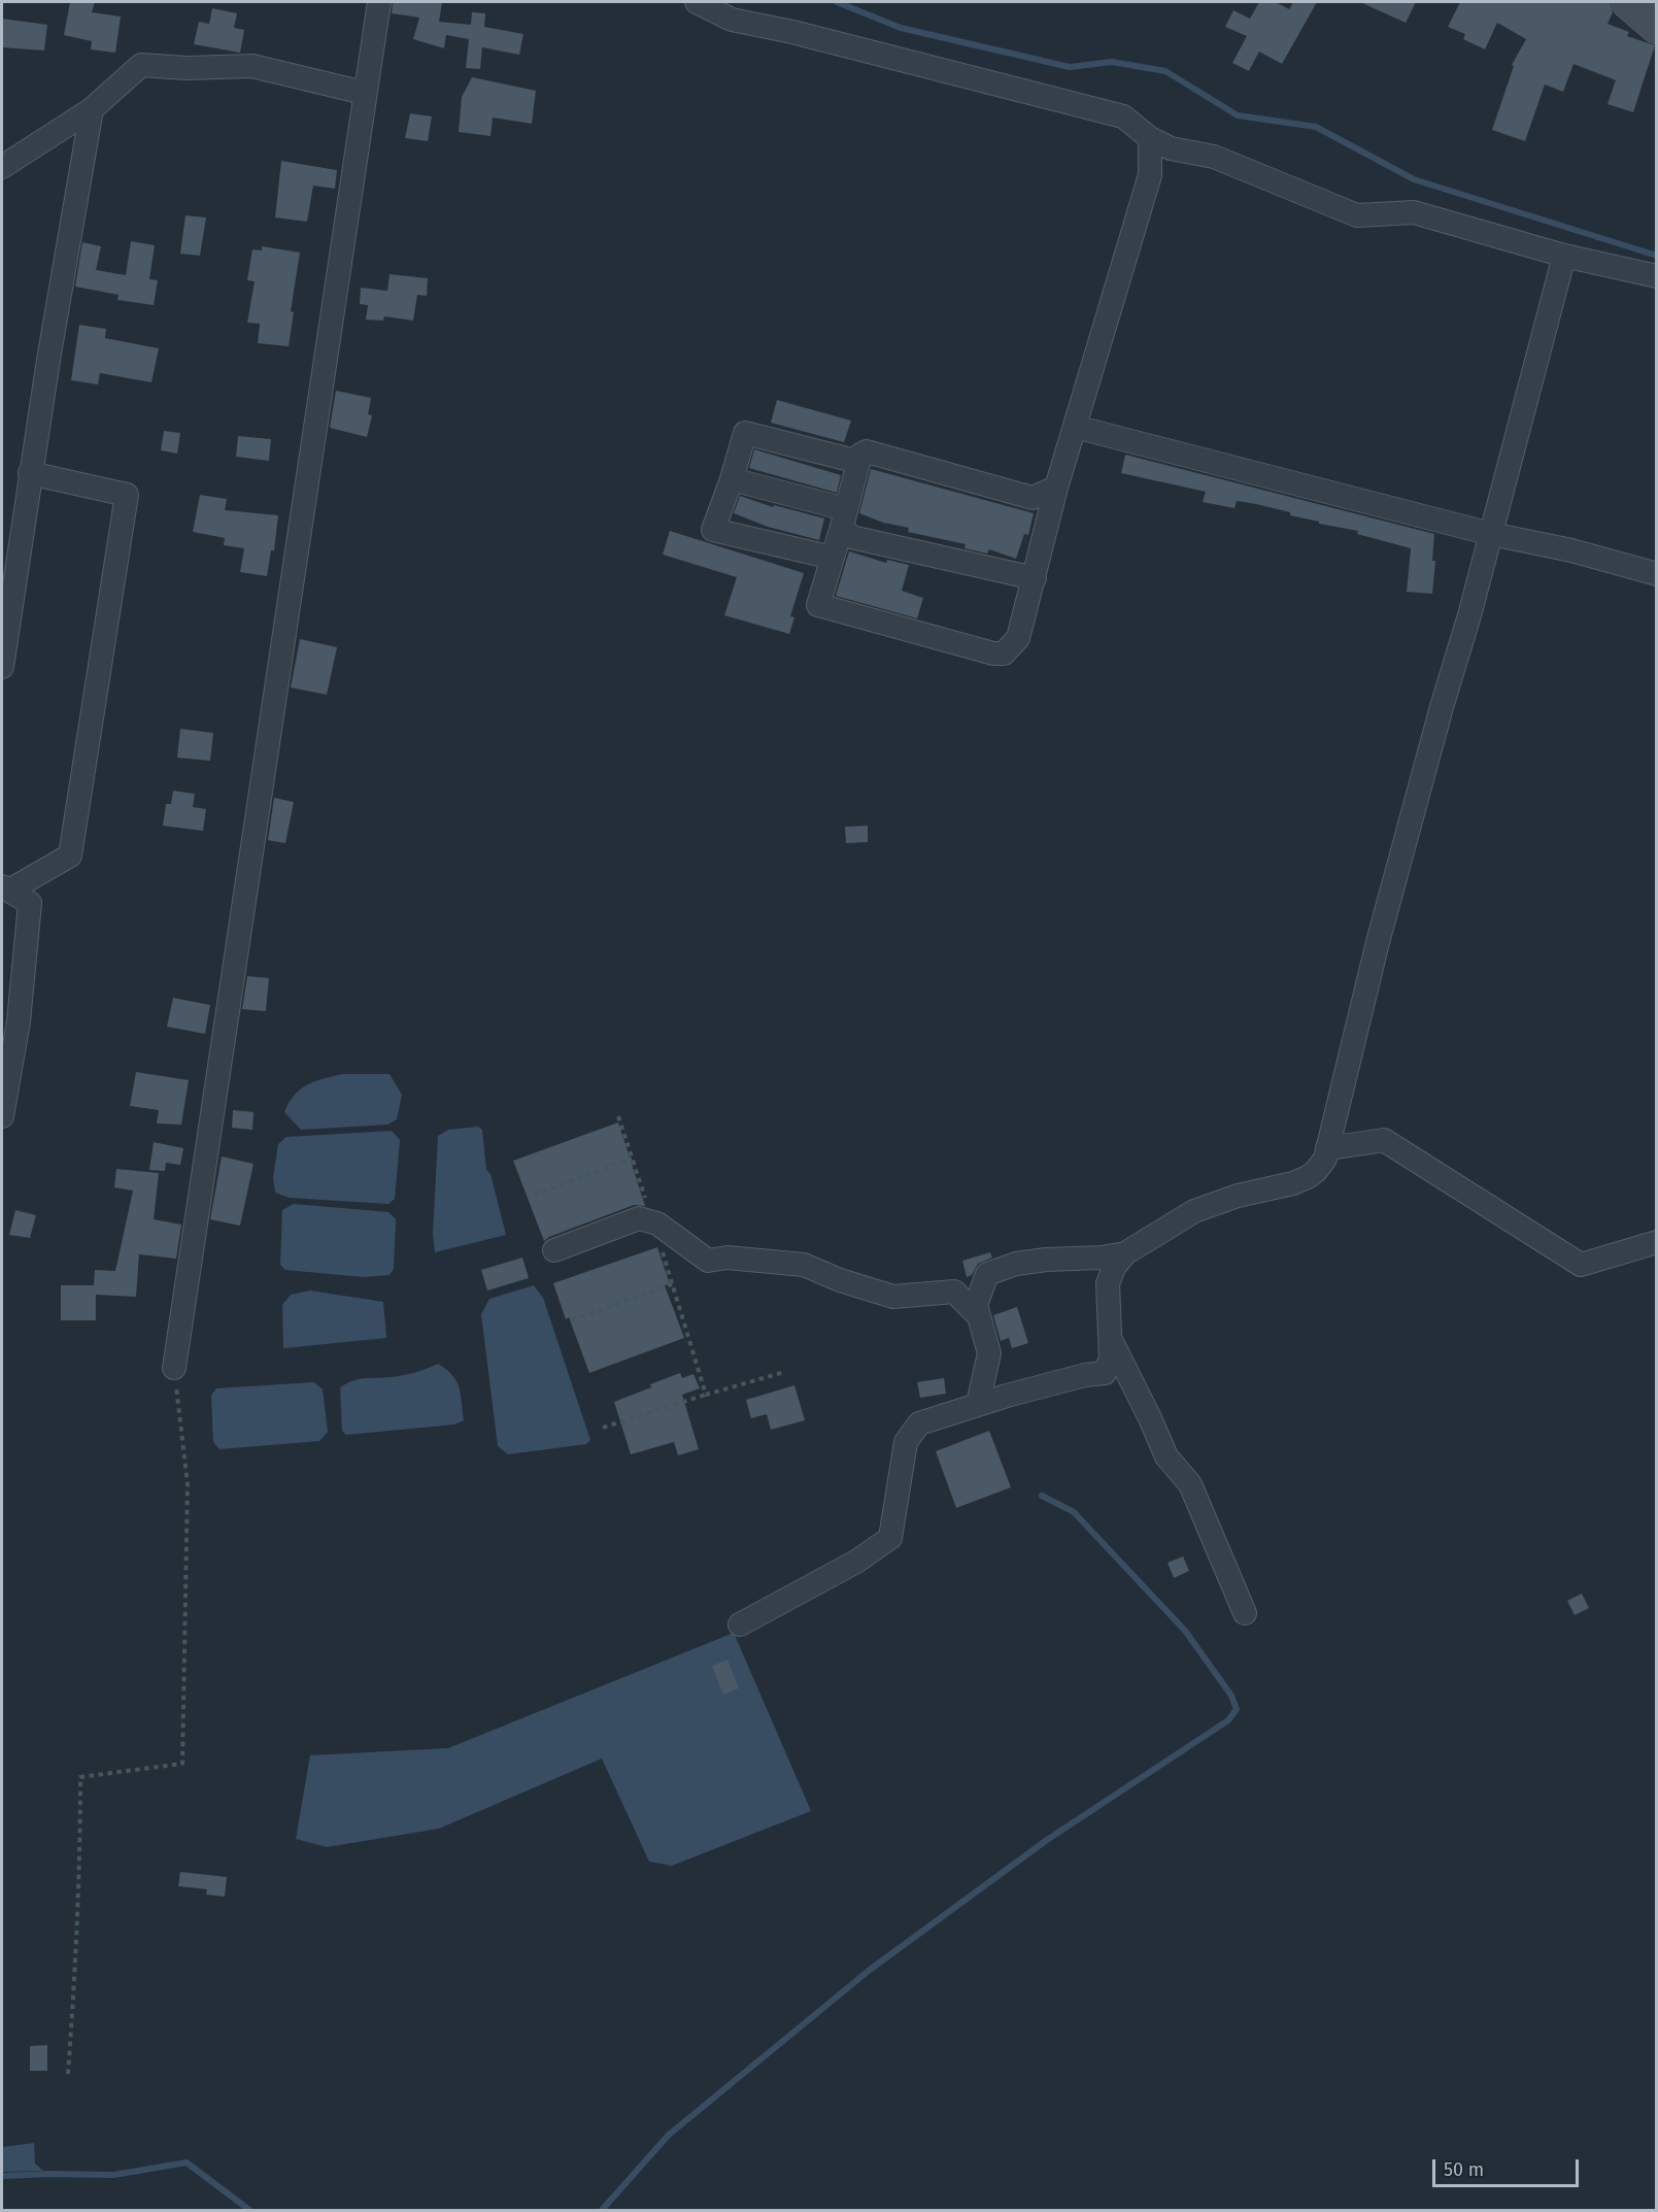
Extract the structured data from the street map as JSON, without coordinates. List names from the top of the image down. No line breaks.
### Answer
{"scale_bar":"50 m"}
